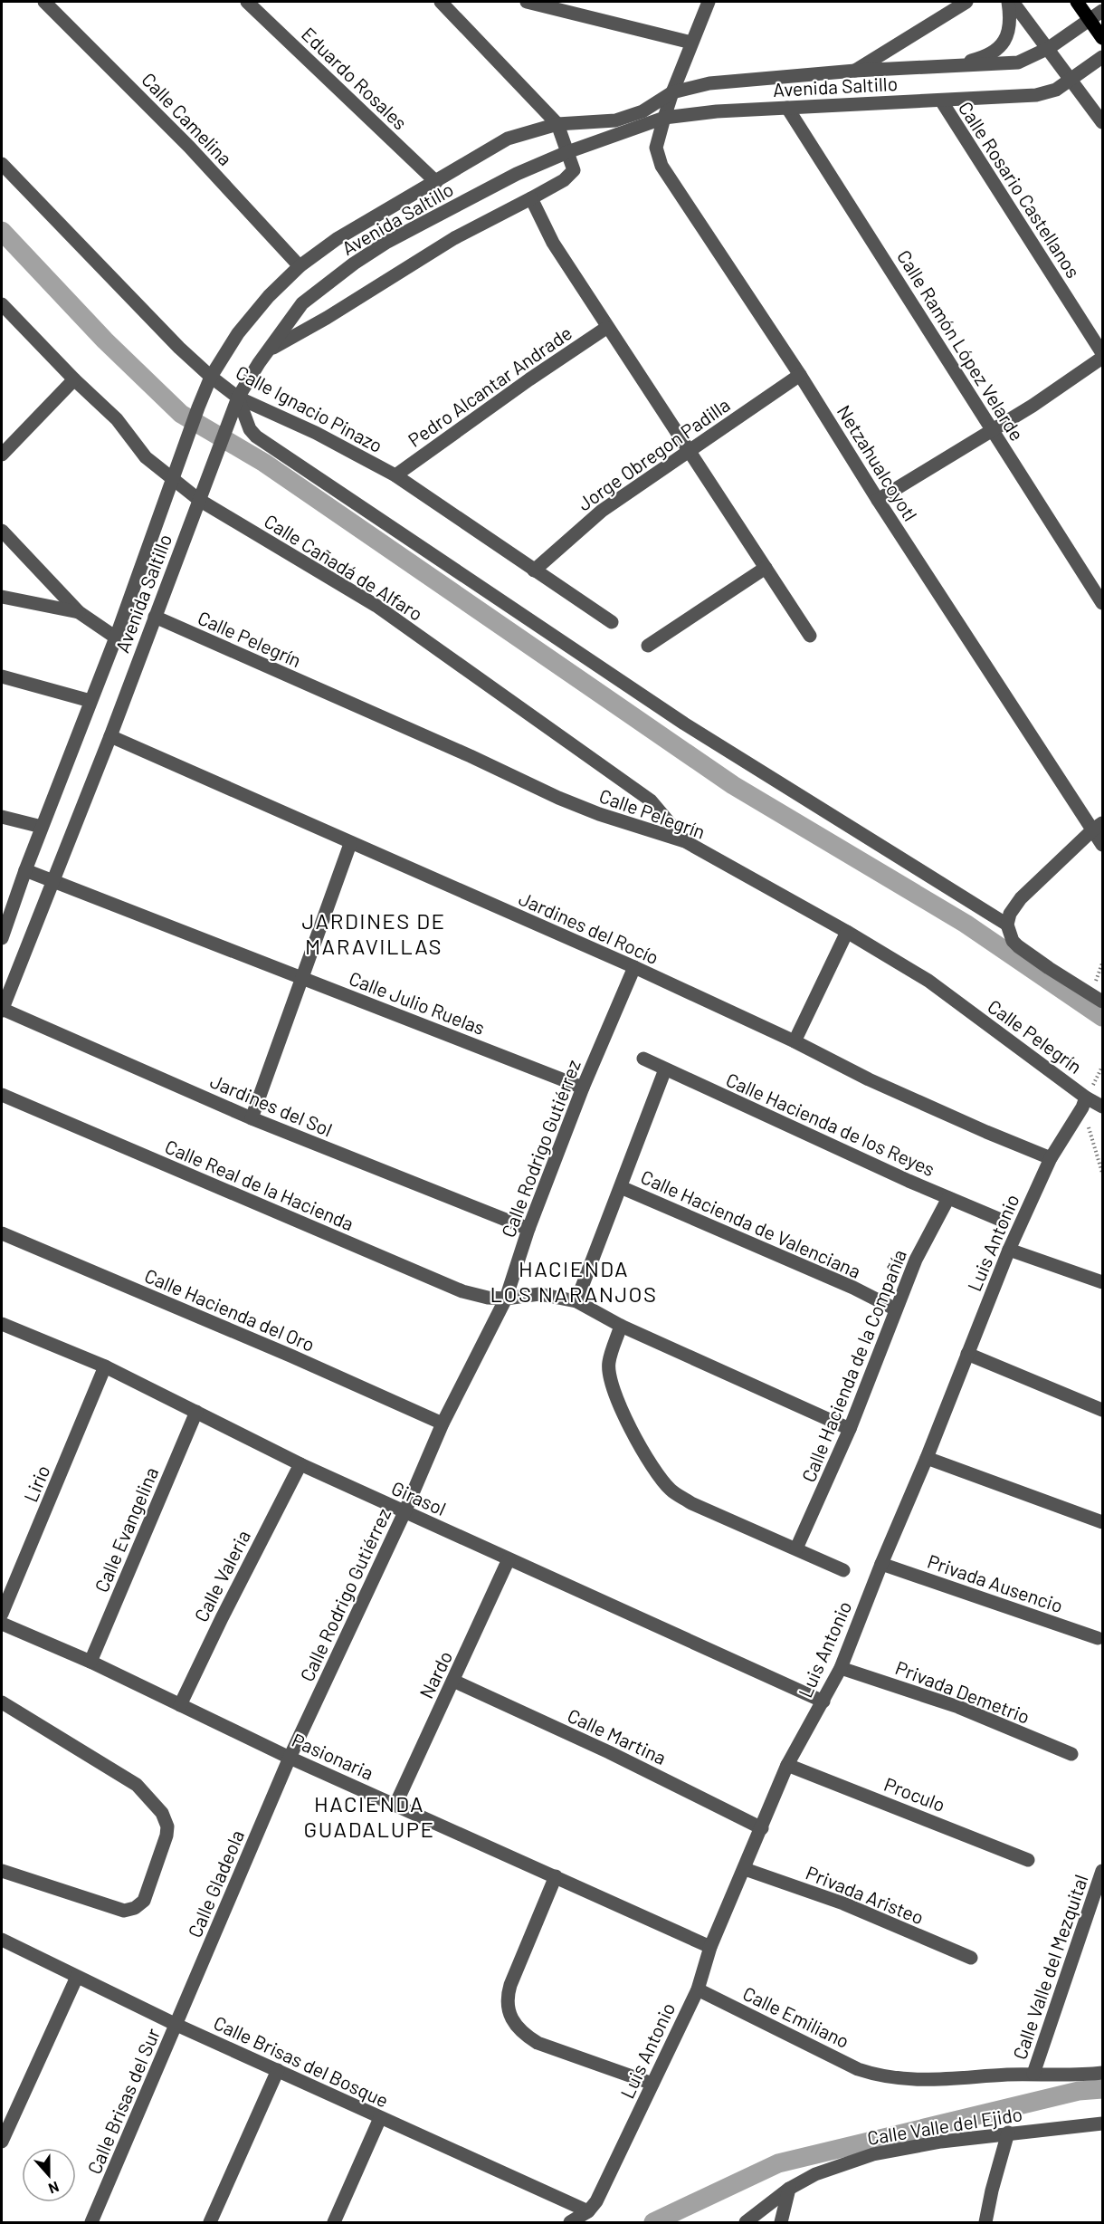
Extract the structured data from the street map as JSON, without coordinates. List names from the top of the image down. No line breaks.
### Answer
{"streets":{"street":["Eduardo Rosales","Avenida Saltillo","Calle Camelina","Calle Rosario Castellanos","Calle Ramón López Velarde","Pedro Alcantar Andrade","Calle Ignacio Pinazo","Jorge Obregon Padilla","Netzahualcoyotl","Calle Cañadá de Alfaro","Calle Pelegrín","Jardines del Rocío","Calle Julio Ruelas","Jardines del Sol","Calle Hacienda de los Reyes","Calle Rodrigo Gutiérrez","Calle Real de la Hacienda","Calle Hacienda de Valenciana","Luis Antonio","Calle Hacienda del Oro","Calle Hacienda de la Compañía","Lirio","Girasol","Calle Evangelina","Calle Valeria","Privada Ausencio","Nardo","Privada Demetrio","Calle Martina","Pasionaria","Proculo","Calle Gladeola","Privada Aristeo","Calle Valle del Mezquital","Calle Emiliano","Calle Brisas del Bosque","Calle Brisas del Sur","Calle Valle del Ejido"]},"crossings":[["Eduardo Rosales","Avenida Saltillo"],["Avenida Saltillo","Calle Camelina"],["Avenida Saltillo","Calle Rosario Castellanos"],["Avenida Saltillo","Calle Ramón López Velarde"],["Avenida Saltillo","Calle Ignacio Pinazo"],["Avenida Saltillo","Netzahualcoyotl"],["Avenida Saltillo","Calle Cañadá de Alfaro"],["Avenida Saltillo","Calle Pelegrín"],["Avenida Saltillo","Jardines del Rocío"],["Avenida Saltillo","Calle Julio Ruelas"],["Avenida Saltillo","Jardines del Sol"],["Pedro Alcantar Andrade","Calle Ignacio Pinazo"],["Calle Ignacio Pinazo","Jorge Obregon Padilla"],["Jorge Obregon Padilla","Netzahualcoyotl"],["Calle Cañadá de Alfaro","Calle Pelegrín"],["Calle Pelegrín","Luis Antonio"],["Jardines del Rocío","Calle Rodrigo Gutiérrez"],["Jardines del Rocío","Luis Antonio"],["Calle Julio Ruelas","Calle Rodrigo Gutiérrez"],["Jardines del Sol","Calle Rodrigo Gutiérrez"],["Calle Hacienda de los Reyes","Calle Hacienda de la Compañía"],["Calle Rodrigo Gutiérrez","Calle Real de la Hacienda"],["Calle Rodrigo Gutiérrez","Calle Hacienda del Oro"],["Calle Rodrigo Gutiérrez","Girasol"],["Calle Rodrigo Gutiérrez","Pasionaria"],["Calle Rodrigo Gutiérrez","Calle Gladeola"],["Calle Real de la Hacienda","Calle Hacienda de la Compañía"],["Calle Hacienda de Valenciana","Calle Hacienda de la Compañía"],["Luis Antonio","Girasol"],["Luis Antonio","Privada Ausencio"],["Luis Antonio","Privada Demetrio"],["Luis Antonio","Calle Martina"],["Luis Antonio","Pasionaria"],["Luis Antonio","Proculo"],["Luis Antonio","Privada Aristeo"],["Luis Antonio","Calle Emiliano"],["Luis Antonio","Calle Brisas del Bosque"],["Lirio","Girasol"],["Girasol","Calle Evangelina"],["Girasol","Calle Valeria"],["Girasol","Nardo"],["Calle Evangelina","Pasionaria"],["Calle Valeria","Pasionaria"],["Nardo","Calle Martina"],["Nardo","Pasionaria"],["Pasionaria","Calle Gladeola"],["Calle Gladeola","Calle Brisas del Bosque"],["Calle Gladeola","Calle Brisas del Sur"],["Calle Valle del Mezquital","Calle Emiliano"],["Calle Brisas del Bosque","Calle Brisas del Sur"]],"districts":["JARDINES DE MARAVILLAS","HACIENDA LOS NARANJOS","HACIENDA GUADALUPE"],"north":"bottom"}
